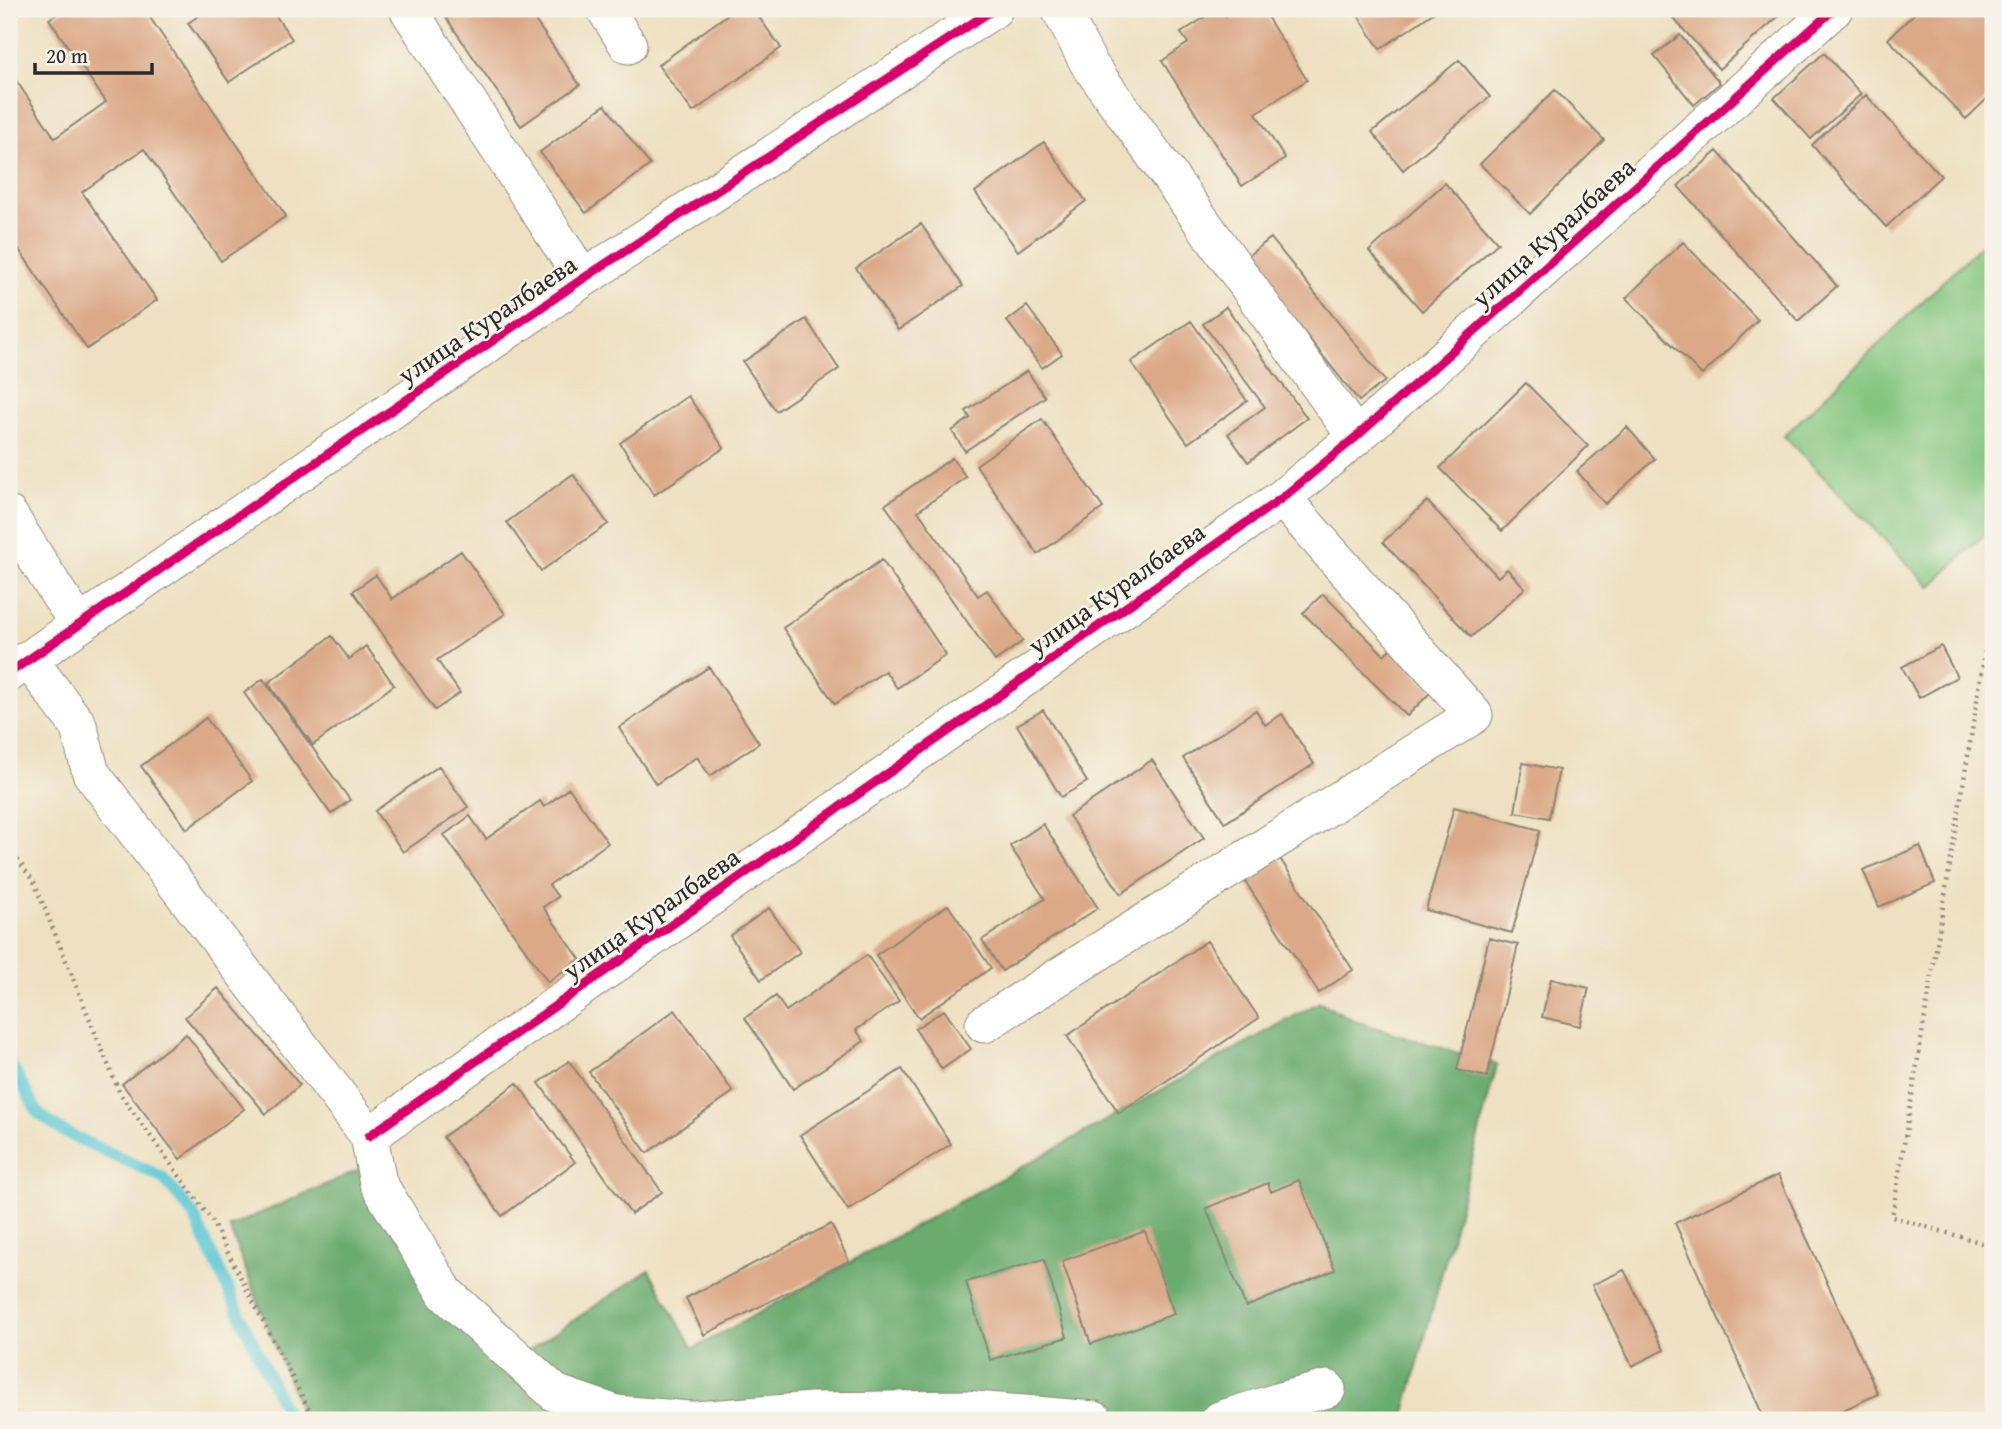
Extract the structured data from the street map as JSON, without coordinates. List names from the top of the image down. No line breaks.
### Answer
{"streets":{"street":["улица Куралбаева"]},"scale_bar":"20 m"}
